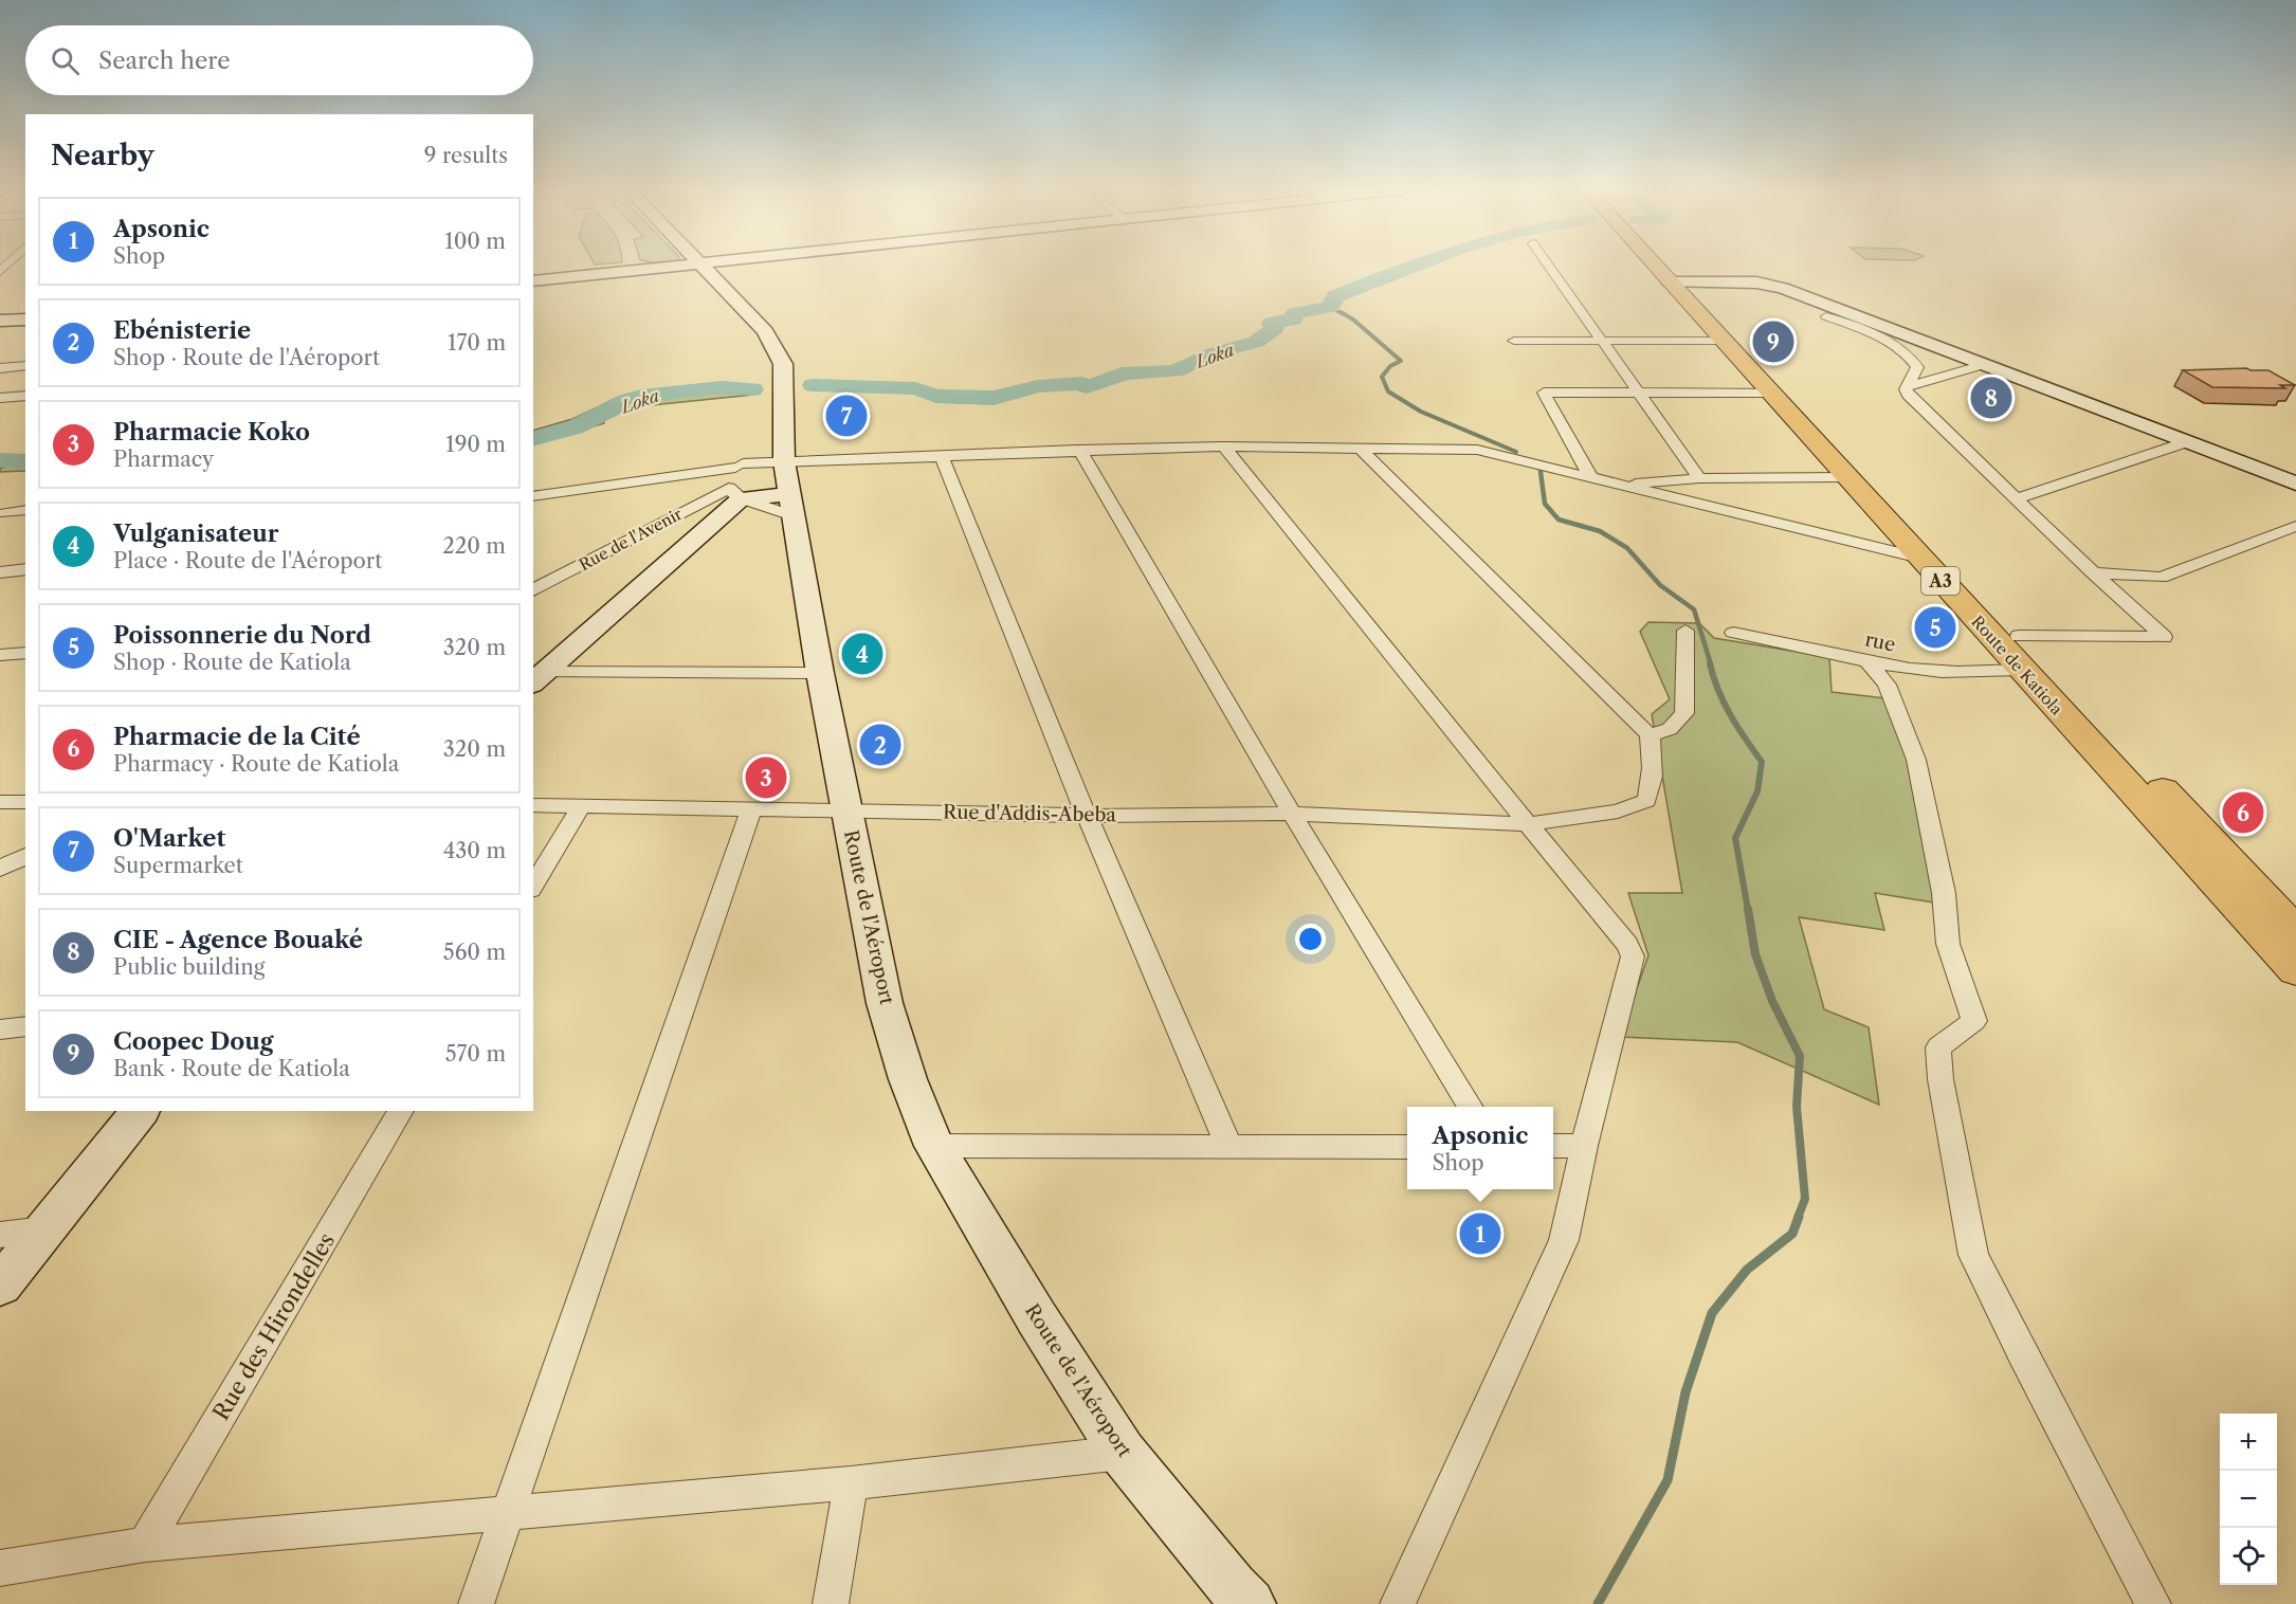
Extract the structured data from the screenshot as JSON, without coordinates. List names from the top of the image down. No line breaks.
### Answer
{"streets":{"highway":["A3","Route de Katiola"],"main road":["Route de l'Aéroport"],"street":["Rue de l'Avenir","rue","Rue d'Addis-Abeba","Rue des Hirondelles"]},"crossings":[["rue","Route de Katiola"],["Rue d'Addis-Abeba","Route de l'Aéroport"]],"water":["Loka"],"page":{"search":"Search here","heading":["Nearby","9 results"],"list":[{"mark":"1","name":"Apsonic","note":"Shop","value":"100 m"},{"mark":"2","name":"Ebénisterie","note":"Shop · Route de l'Aéroport","value":"170 m"},{"mark":"3","name":"Pharmacie Koko","note":"Pharmacy","value":"190 m"},{"mark":"4","name":"Vulganisateur","note":"Place · Route de l'Aéroport","value":"220 m"},{"mark":"5","name":"Poissonnerie du Nord","note":"Shop · Route de Katiola","value":"320 m"},{"mark":"6","name":"Pharmacie de la Cité","note":"Pharmacy · Route de Katiola","value":"320 m"},{"mark":"7","name":"O'Market","note":"Supermarket","value":"430 m"},{"mark":"8","name":"CIE - Agence Bouaké","note":"Public building","value":"560 m"},{"mark":"9","name":"Coopec Doug","note":"Bank · Route de Katiola","value":"570 m"}],"pins":["9","8","7","5","4","2","3","6","1"],"popup":["Apsonic","Shop"],"map_buttons":["+","−"]}}
